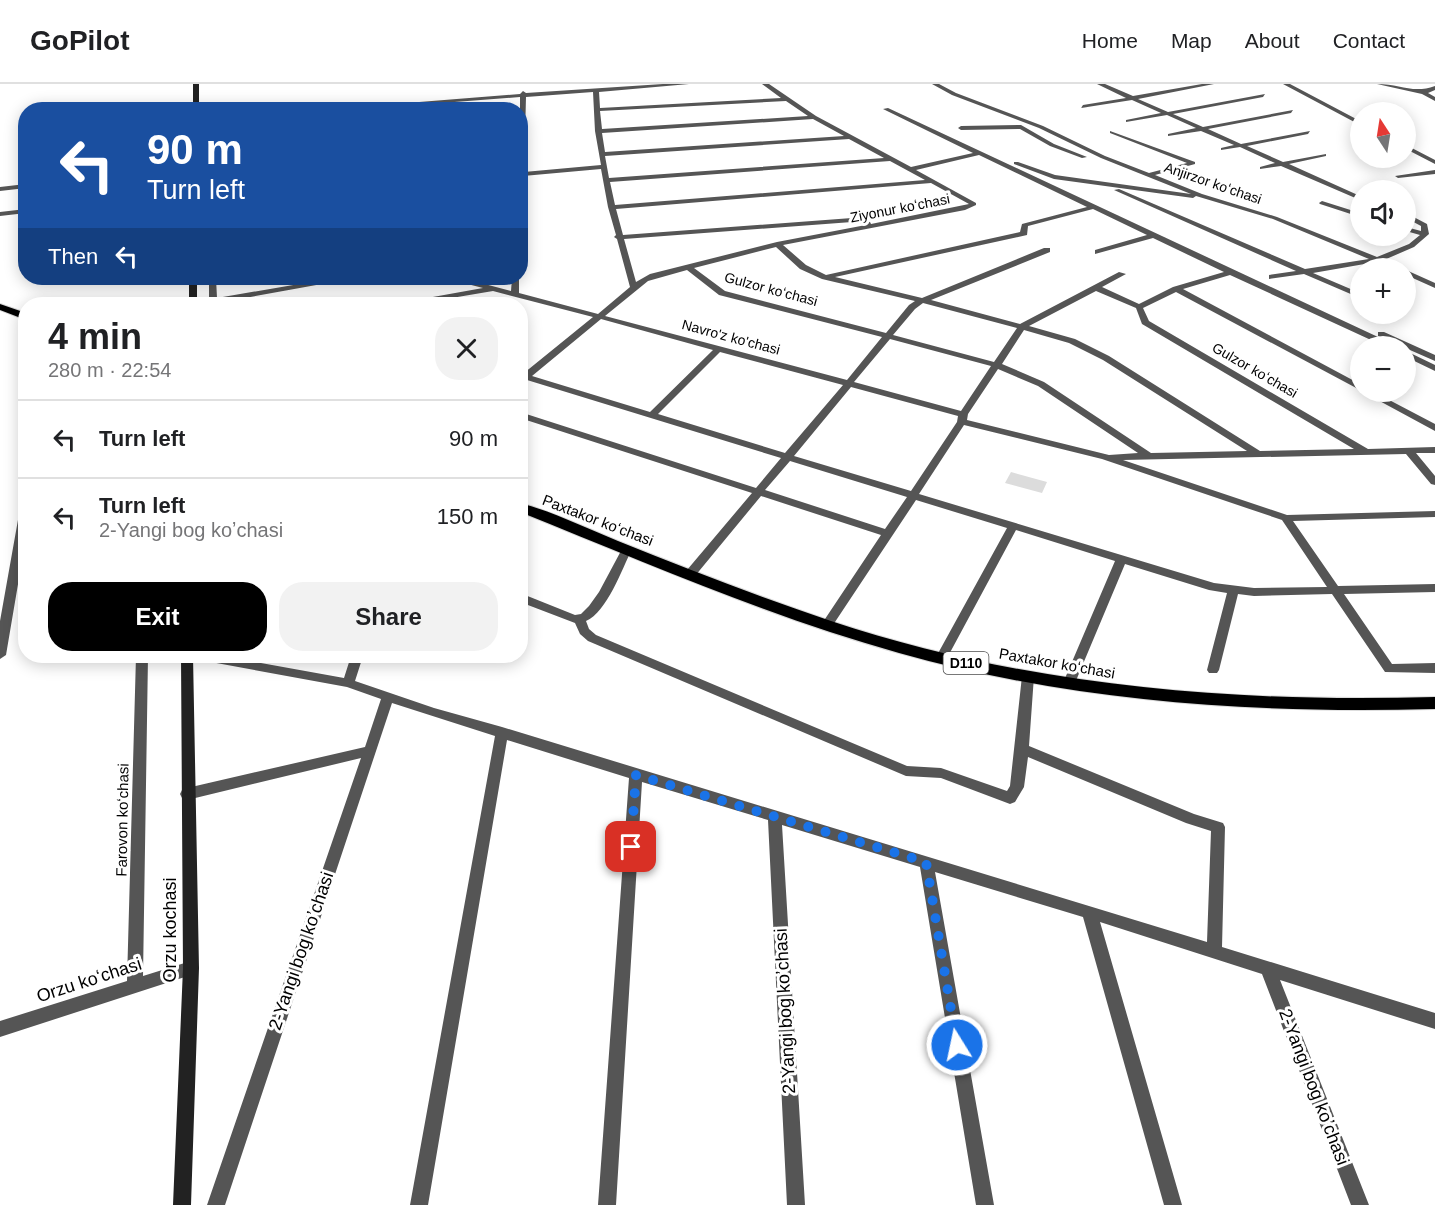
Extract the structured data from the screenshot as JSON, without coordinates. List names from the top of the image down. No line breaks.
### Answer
{"streets":{"main road":["Paxtakor koʻchasi","D110","Orzu kochasi"],"street":["Anjirzor koʻchasi","Ziyonur koʻchasi","Gulzor koʻchasi","Navro'z ko'chasi","Farovon koʻchasi","2-Yangi bog koʼchasi","Orzu koʻchasi"]},"crossings":[["Ziyonur koʻchasi","Gulzor koʻchasi"],["Ziyonur koʻchasi","Navro'z ko'chasi"],["Farovon koʻchasi","Orzu koʻchasi"],["Orzu kochasi","Orzu koʻchasi"]],"north":"top","page":{"header":"GoPilot","nav":["Home","Map","About","Contact"],"map_buttons":["+","−"],"turn":["90 m","Turn left"],"then":"Then","heading":["4 min","280 m · 22:54"],"list":[{"name":"Turn left","value":"90 m"},{"name":"Turn left","note":"2-Yangi bog koʼchasi","value":"150 m"}],"buttons":["Exit","Share"]}}
